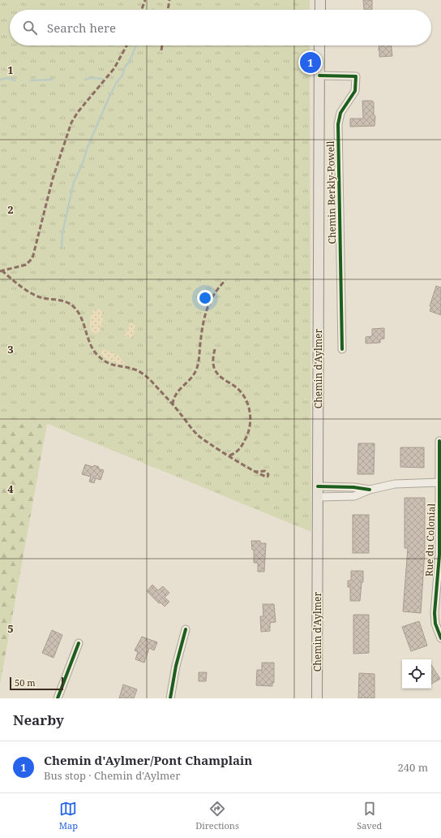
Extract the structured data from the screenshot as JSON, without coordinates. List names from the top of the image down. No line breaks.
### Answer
{"streets":{"main road":["Chemin d'Aylmer"],"street":["Chemin Berkly-Powell","Rue du Colonial"]},"crossings":[["Chemin Berkly-Powell","Chemin d'Aylmer"]],"scale_bar":"50 m","page":{"search":"Search here","pins":"1","scale":"50 m","heading":"Nearby","list":[{"mark":"1","name":"Chemin d'Aylmer/Pont Champlain","note":"Bus stop · Chemin d'Aylmer","value":"240 m"}],"nav":["Map","Directions","Saved"]},"grid":{"rows":["1","2","3","4","5"]}}
